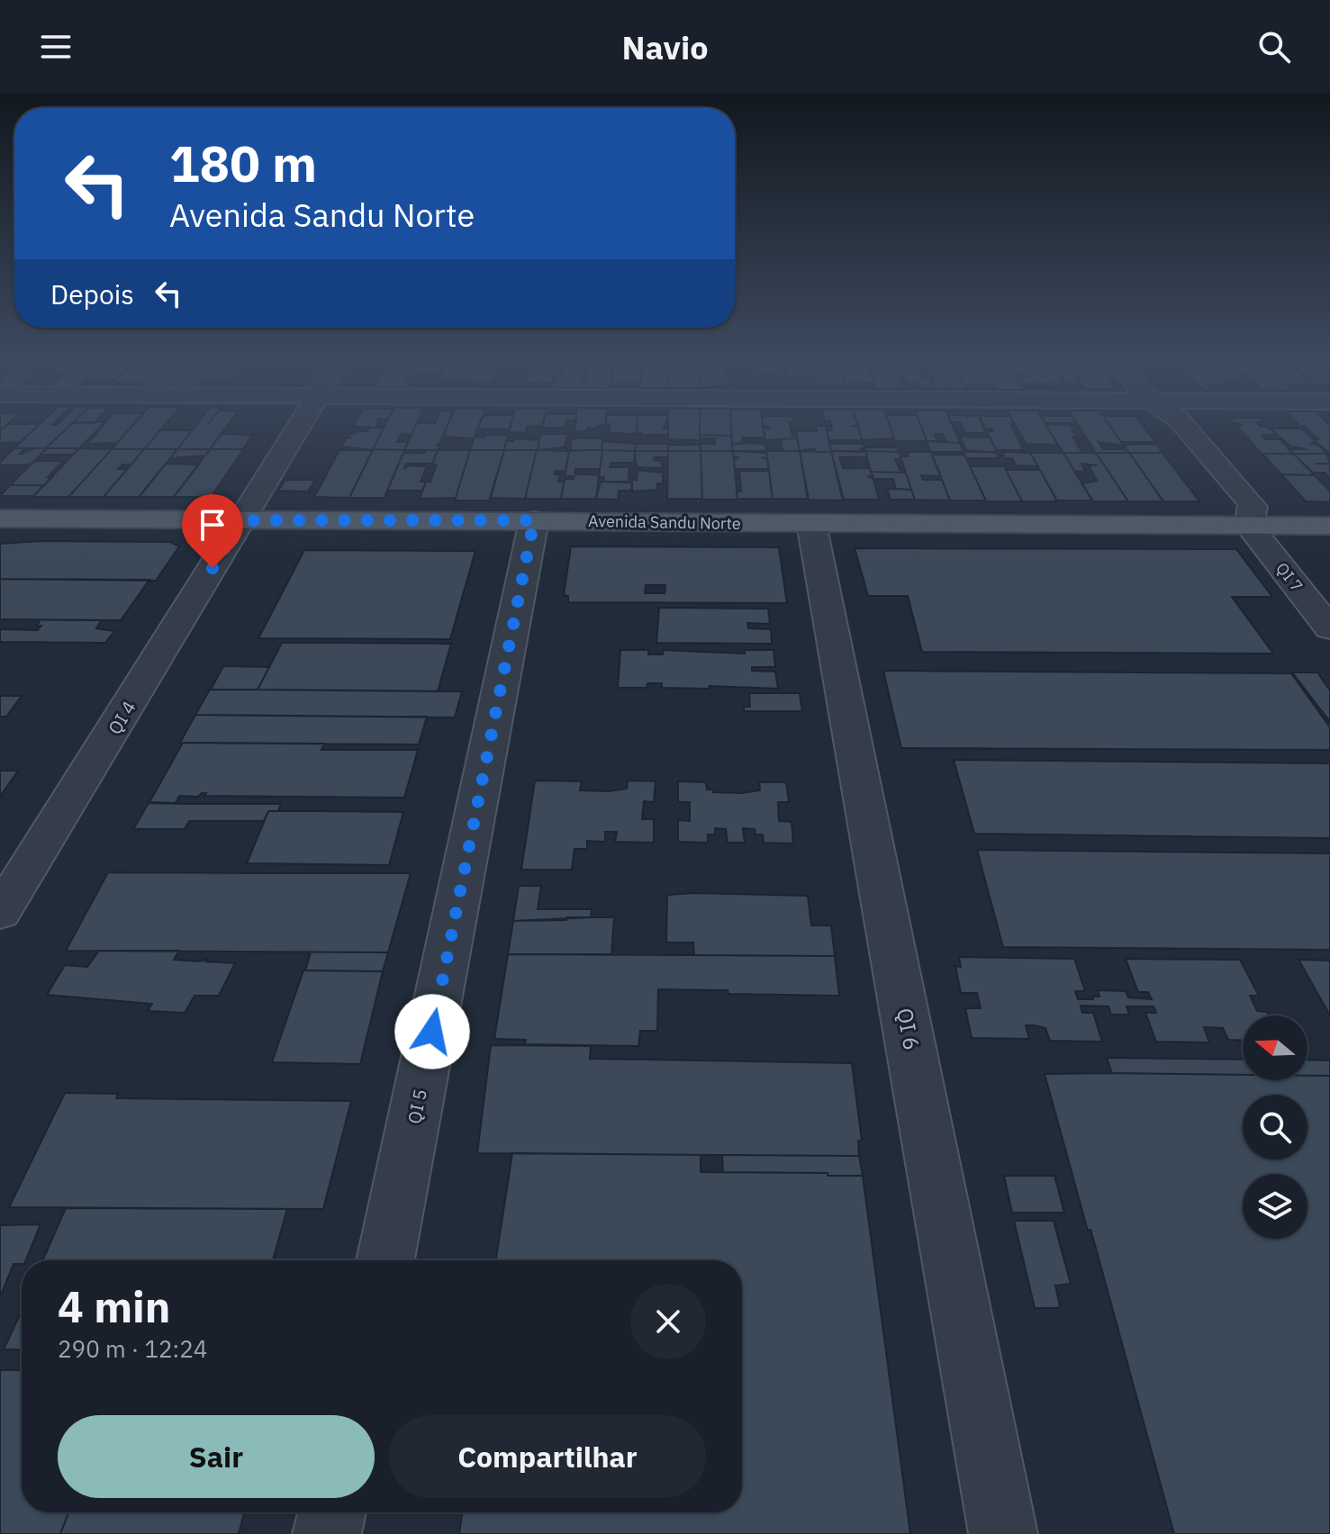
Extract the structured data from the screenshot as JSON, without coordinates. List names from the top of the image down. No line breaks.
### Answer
{"streets":{"main road":["Avenida Sandu Norte"],"street":["QI 7","QI 4","QI 6","QI 5"]},"crossings":[["Avenida Sandu Norte","QI 7"],["Avenida Sandu Norte","QI 4"],["Avenida Sandu Norte","QI 6"],["Avenida Sandu Norte","QI 5"]],"north":"left","page":{"header":"Navio","turn":["180 m","Avenida Sandu Norte"],"then":"Depois","heading":["4 min","290 m · 12:24"],"buttons":["Sair","Compartilhar"]}}
